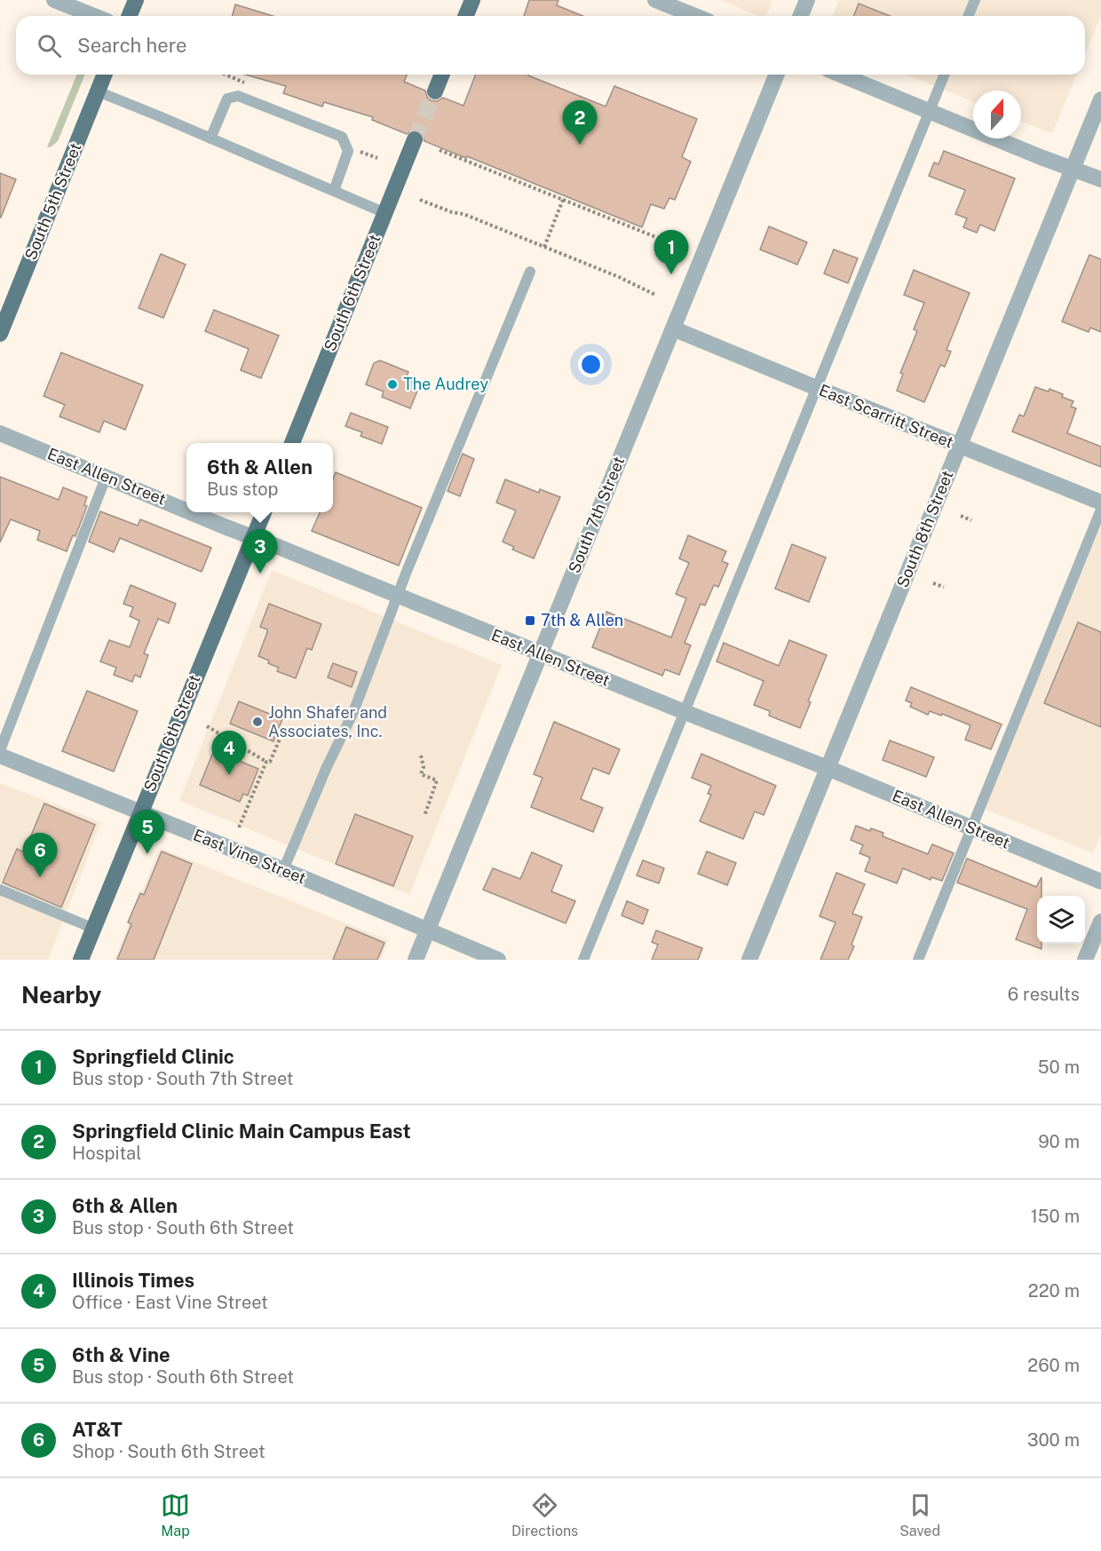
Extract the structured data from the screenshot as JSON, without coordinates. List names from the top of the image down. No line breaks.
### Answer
{"streets":{"main road":["South 5th Street","South 6th Street"],"street":["East Scarritt Street","East Allen Street","South 7th Street","South 8th Street","East Vine Street"]},"crossings":[["South 6th Street","East Allen Street"],["South 6th Street","East Vine Street"],["East Scarritt Street","South 7th Street"],["East Scarritt Street","South 8th Street"],["East Allen Street","South 7th Street"],["East Allen Street","South 8th Street"],["South 7th Street","East Vine Street"]],"places":{"other":["The Audrey","John Shafer and Associates, Inc."],"transit":["7th & Allen"]},"north":"top","page":{"search":"Search here","pins":["2","1","3","4","5","6"],"popup":["6th & Allen","Bus stop"],"heading":["Nearby","6 results"],"list":[{"mark":"1","name":"Springfield Clinic","note":"Bus stop · South 7th Street","value":"50 m"},{"mark":"2","name":"Springfield Clinic Main Campus East","note":"Hospital","value":"90 m"},{"mark":"3","name":"6th & Allen","note":"Bus stop · South 6th Street","value":"150 m"},{"mark":"4","name":"Illinois Times","note":"Office · East Vine Street","value":"220 m"},{"mark":"5","name":"6th & Vine","note":"Bus stop · South 6th Street","value":"260 m"},{"mark":"6","name":"AT&T","note":"Shop · South 6th Street","value":"300 m"}],"nav":["Map","Directions","Saved"]}}
